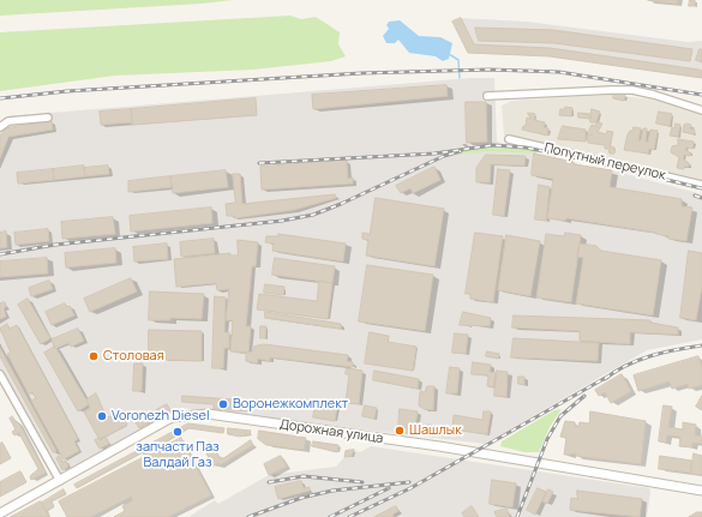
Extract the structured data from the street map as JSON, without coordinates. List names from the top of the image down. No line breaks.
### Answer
{"streets":{"street":["Попутный переулок","Дорожная улица"]},"places":["Столовая","Воронежкомплект","Voronezh Diesel","Шашлык","запчасти Паз Валдай Газ"]}
